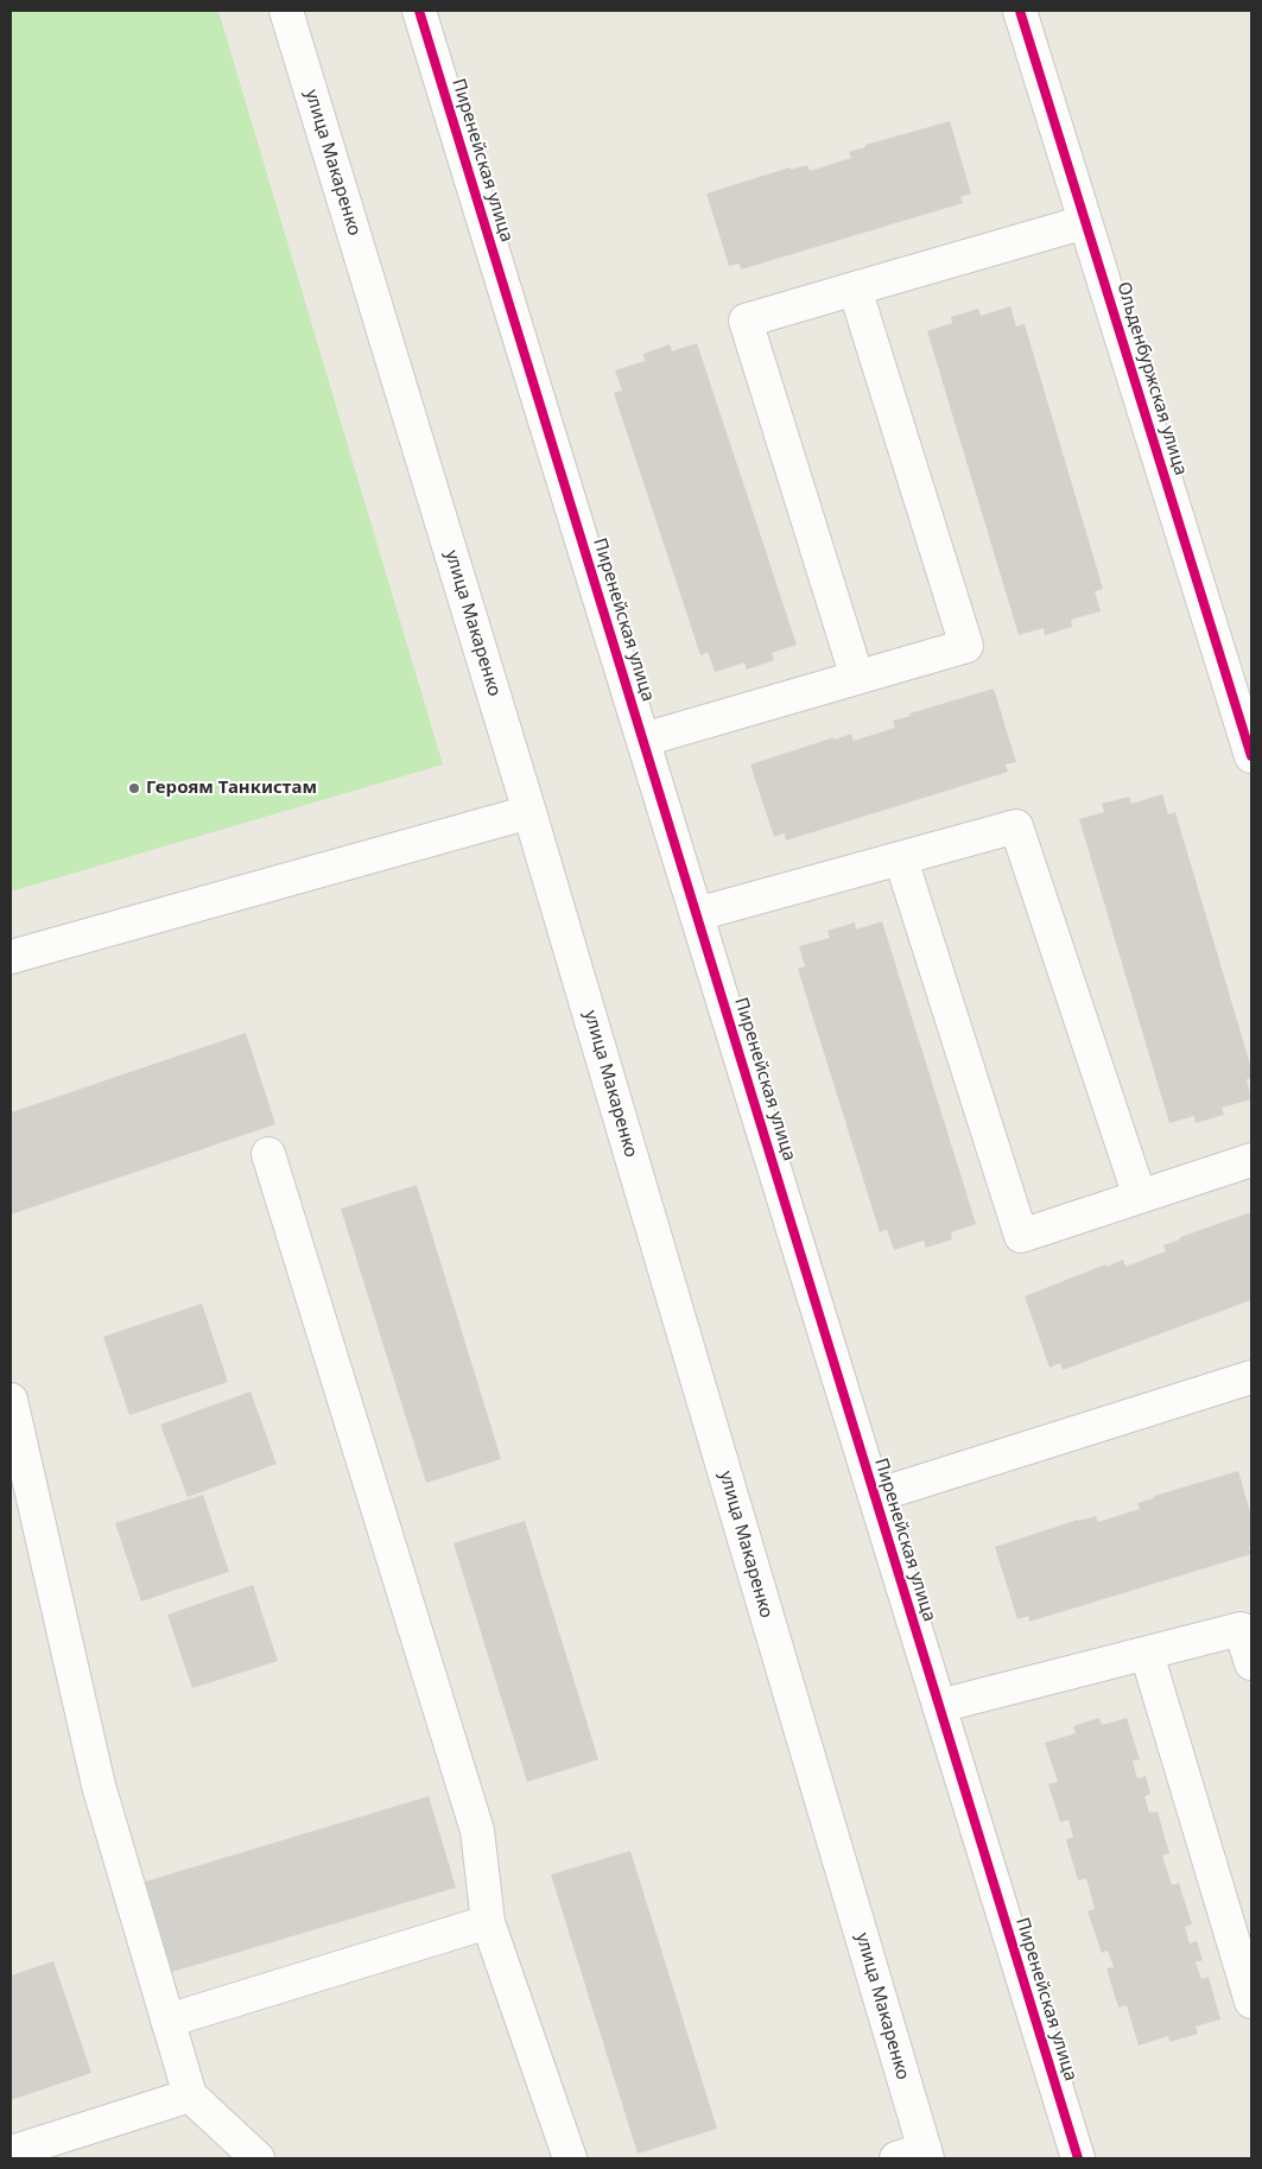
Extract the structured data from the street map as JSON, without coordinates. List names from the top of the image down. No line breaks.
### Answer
{"streets":{"street":["Пиренейская улица","улица Макаренко","Ольденбуржская улица"]},"places":["Героям Танкистам"]}
